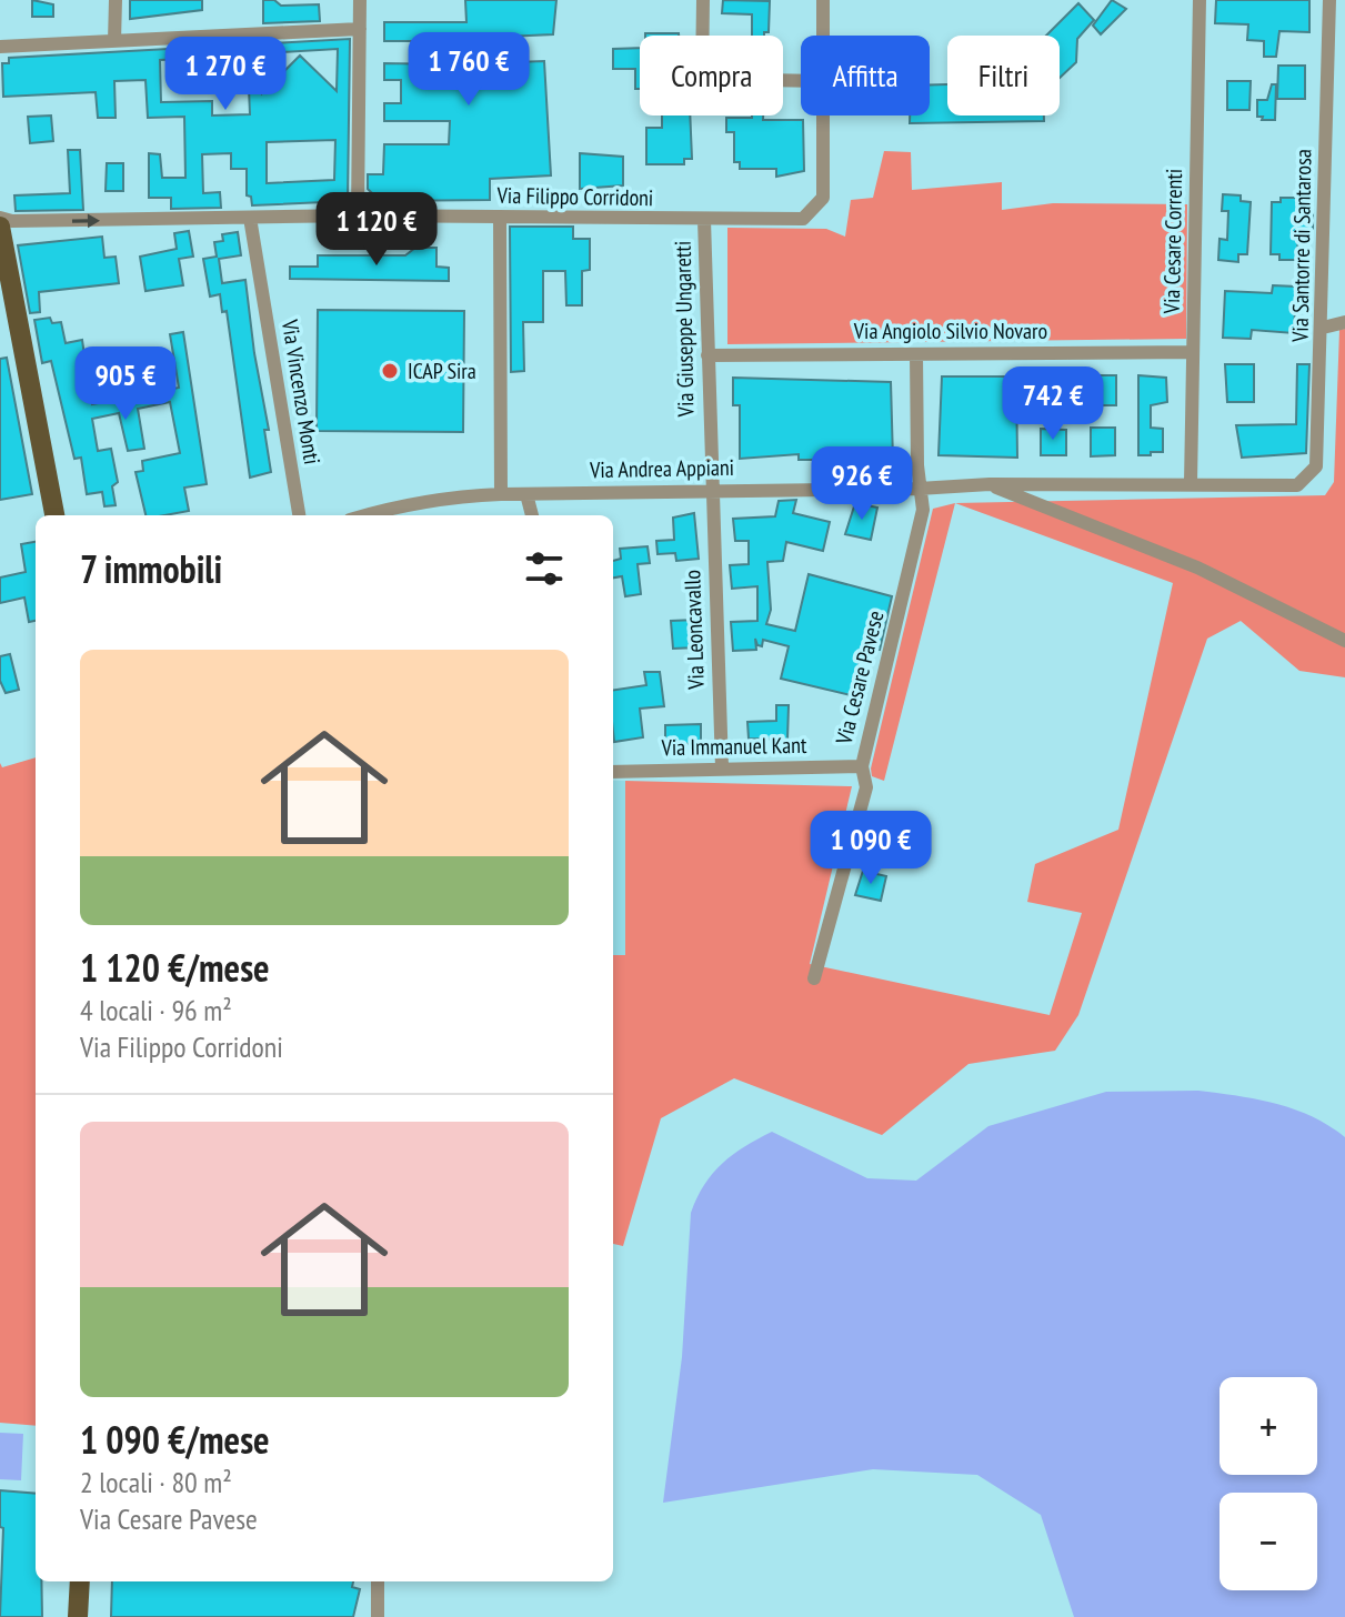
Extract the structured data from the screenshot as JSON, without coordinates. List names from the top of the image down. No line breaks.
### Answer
{"streets":{"street":["Via Filippo Corridoni","Via Cesare Correnti","Via Santorre di Santarosa","Via Giuseppe Ungaretti","Via Angiolo Silvio Novaro","Via Vincenzo Monti","Via Andrea Appiani","Via Leoncavallo","Via Cesare Pavese","Via Immanuel Kant"]},"crossings":[["Via Filippo Corridoni","Via Giuseppe Ungaretti"],["Via Filippo Corridoni","Via Vincenzo Monti"],["Via Cesare Correnti","Via Angiolo Silvio Novaro"],["Via Cesare Correnti","Via Andrea Appiani"],["Via Santorre di Santarosa","Via Andrea Appiani"],["Via Giuseppe Ungaretti","Via Angiolo Silvio Novaro"],["Via Giuseppe Ungaretti","Via Andrea Appiani"],["Via Giuseppe Ungaretti","Via Leoncavallo"],["Via Angiolo Silvio Novaro","Via Cesare Pavese"],["Via Andrea Appiani","Via Leoncavallo"],["Via Andrea Appiani","Via Cesare Pavese"],["Via Leoncavallo","Via Immanuel Kant"],["Via Cesare Pavese","Via Immanuel Kant"]],"places":["ICAP Sira"],"page":{"price":["1 760 €","1 270 €","1 120 €","905 €","742 €","926 €","1 090 €"],"chip":["Compra","Affitta","Filtri"],"heading":"7 immobili","list":[{"name":"1 120 €/mese","note":"4 locali · 96 m² · Via Filippo Corridoni"},{"name":"1 090 €/mese","note":"2 locali · 80 m² · Via Cesare Pavese"}],"map_buttons":["+","−"]}}
